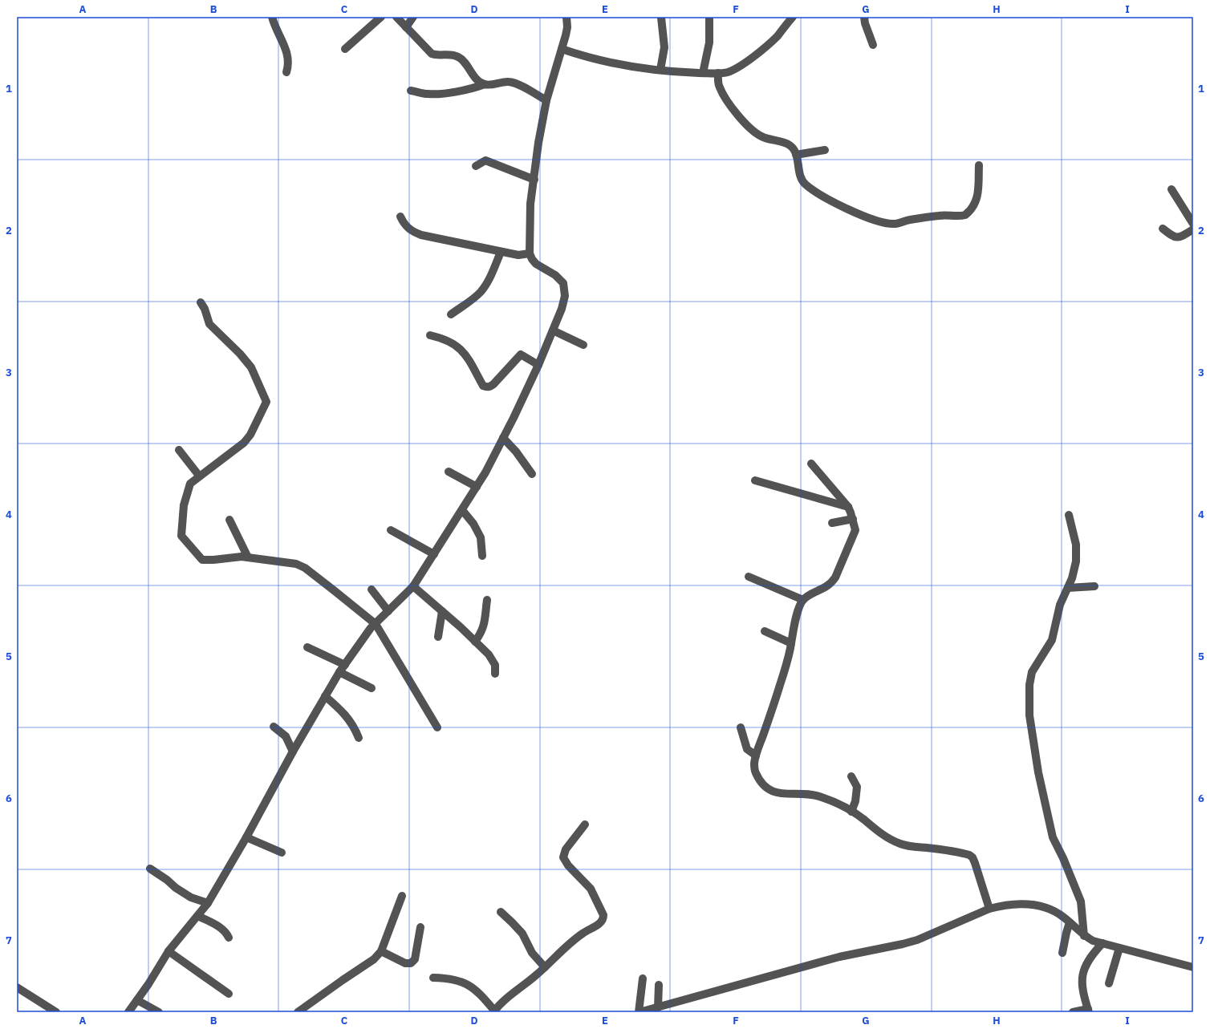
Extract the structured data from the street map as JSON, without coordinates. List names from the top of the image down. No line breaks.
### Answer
{"grid":{"columns":["A","B","C","D","E","F","G","H","I"],"rows":["1","2","3","4","5","6","7"]}}
